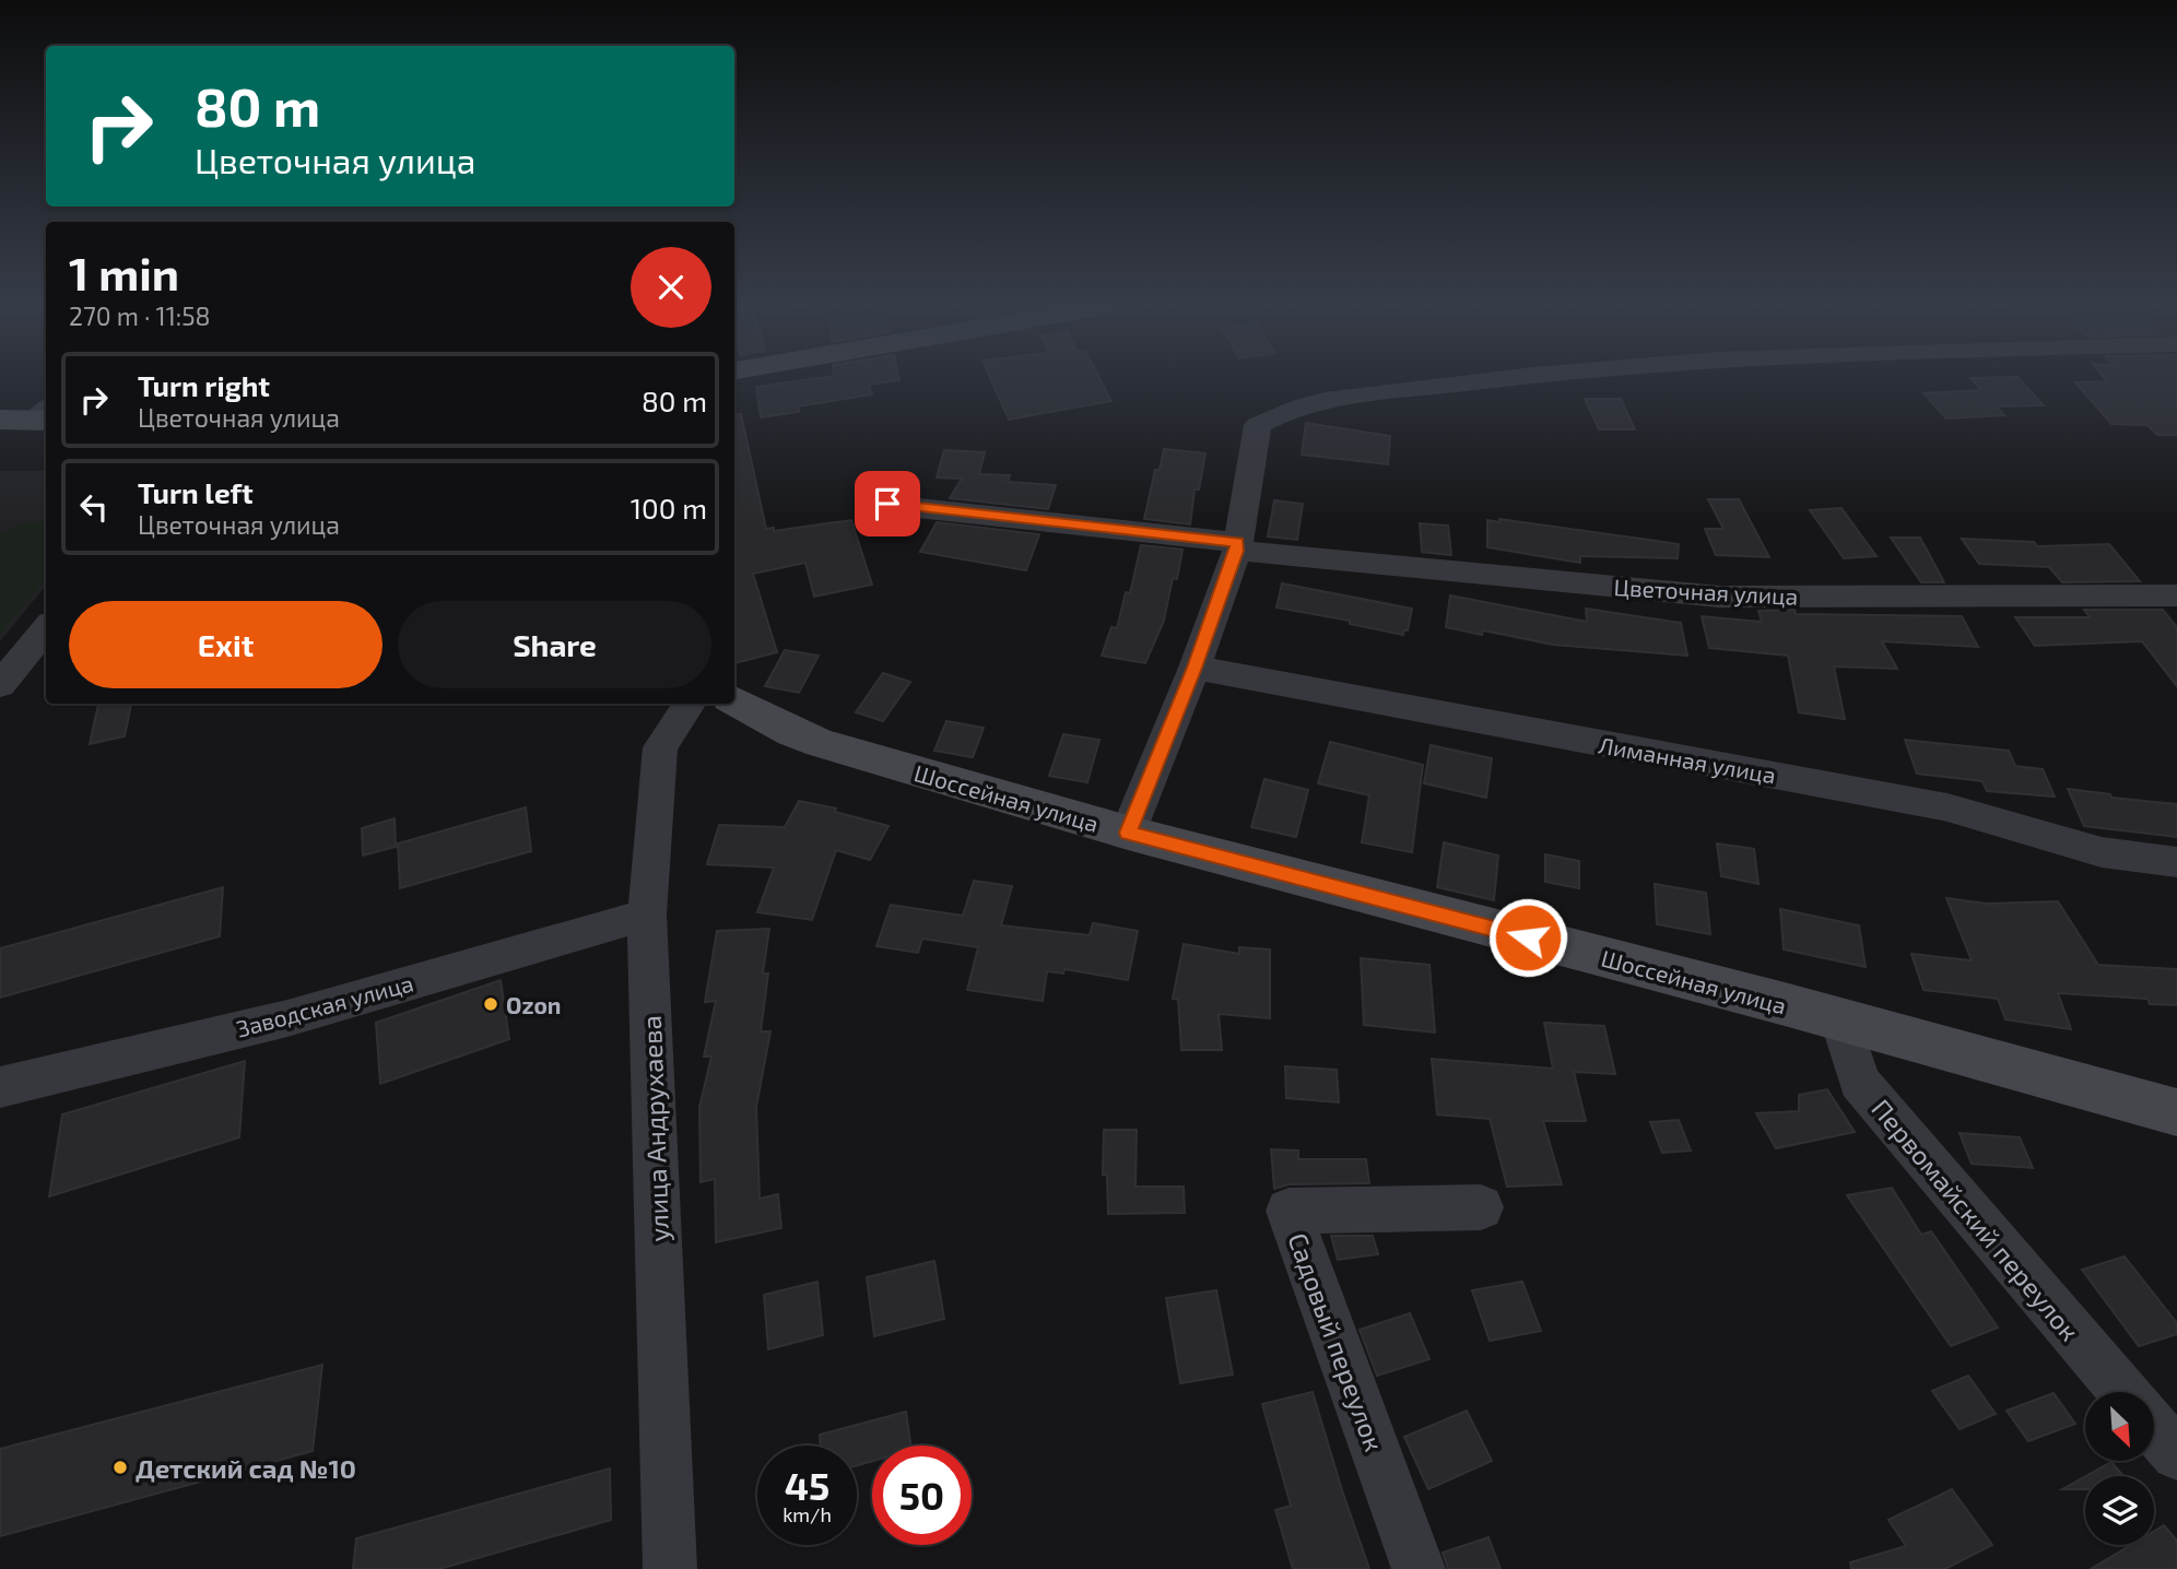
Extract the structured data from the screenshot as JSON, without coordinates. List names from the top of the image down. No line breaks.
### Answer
{"streets":{"main road":["Шоссейная улица"],"street":["Цветочная улица","Лиманная улица","Заводская улица","улица Андрухаева","Первомайский переулок","Садовый переулок"]},"crossings":[["Шоссейная улица","Первомайский переулок"],["Заводская улица","улица Андрухаева"]],"places":["Ozon","Детский сад №10"],"north":"bottom right","page":{"turn":["80 m","Цветочная улица"],"heading":["1 min","270 m · 11:58"],"list":[{"name":"Turn right","note":"Цветочная улица","value":"80 m"},{"name":"Turn left","note":"Цветочная улица","value":"100 m"}],"buttons":["Exit","Share"],"speed":"45 km/h","limit":"50"}}
